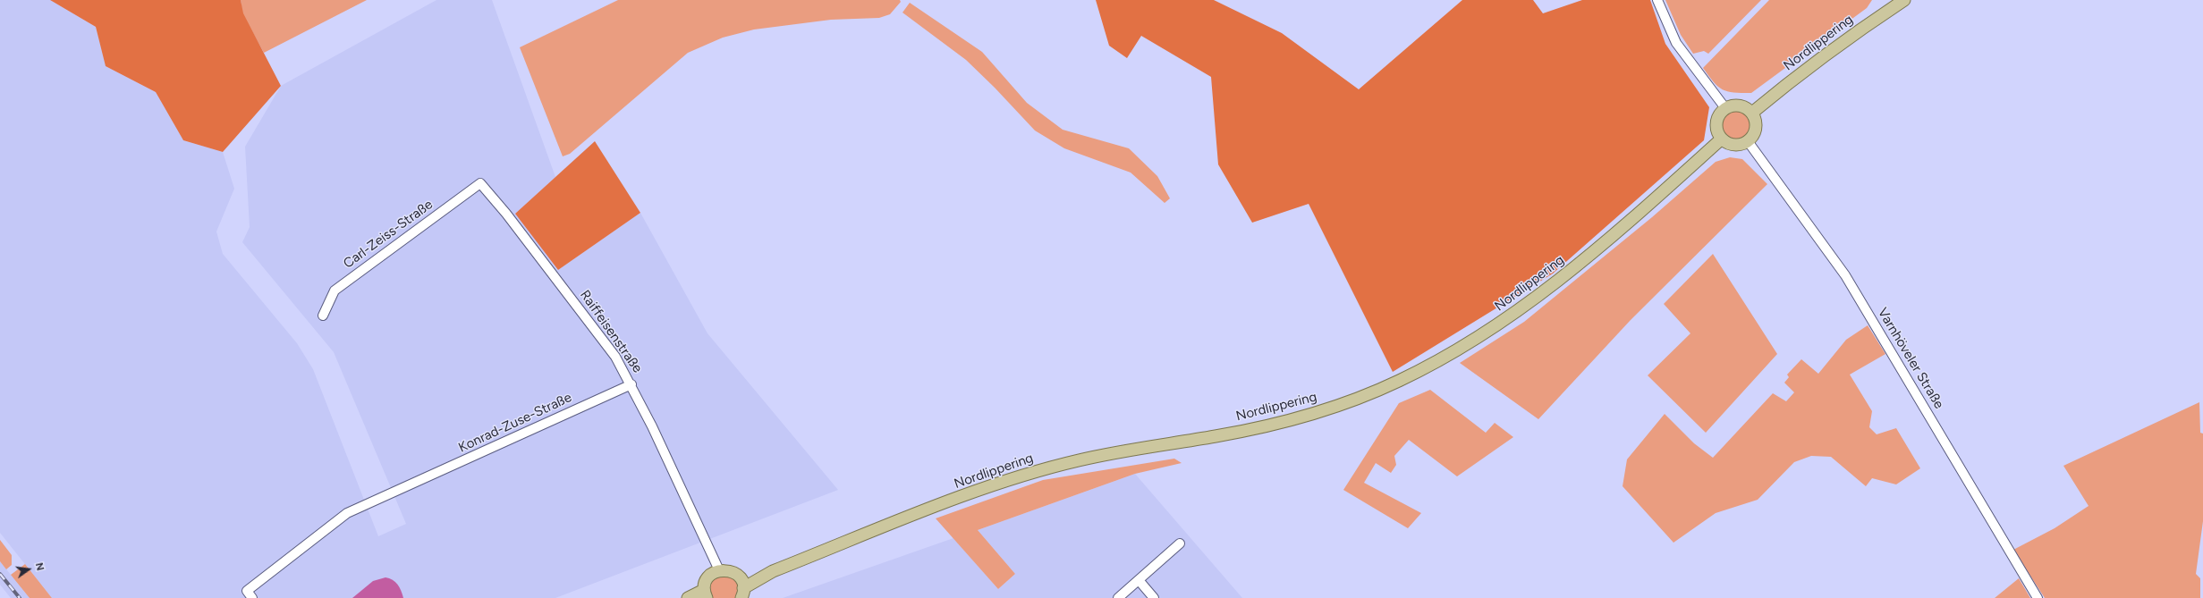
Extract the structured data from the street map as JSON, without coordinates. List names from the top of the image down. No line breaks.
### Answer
{"streets":{"main road":["Nordlippering"],"street":["Carl-Zeiss-Straße","Raiffeisenstraße","Varnhöveler Straße","Konrad-Zuse-Straße"]},"crossings":[["Nordlippering","Varnhöveler Straße"],["Carl-Zeiss-Straße","Raiffeisenstraße"],["Raiffeisenstraße","Konrad-Zuse-Straße"]],"north":"right"}
